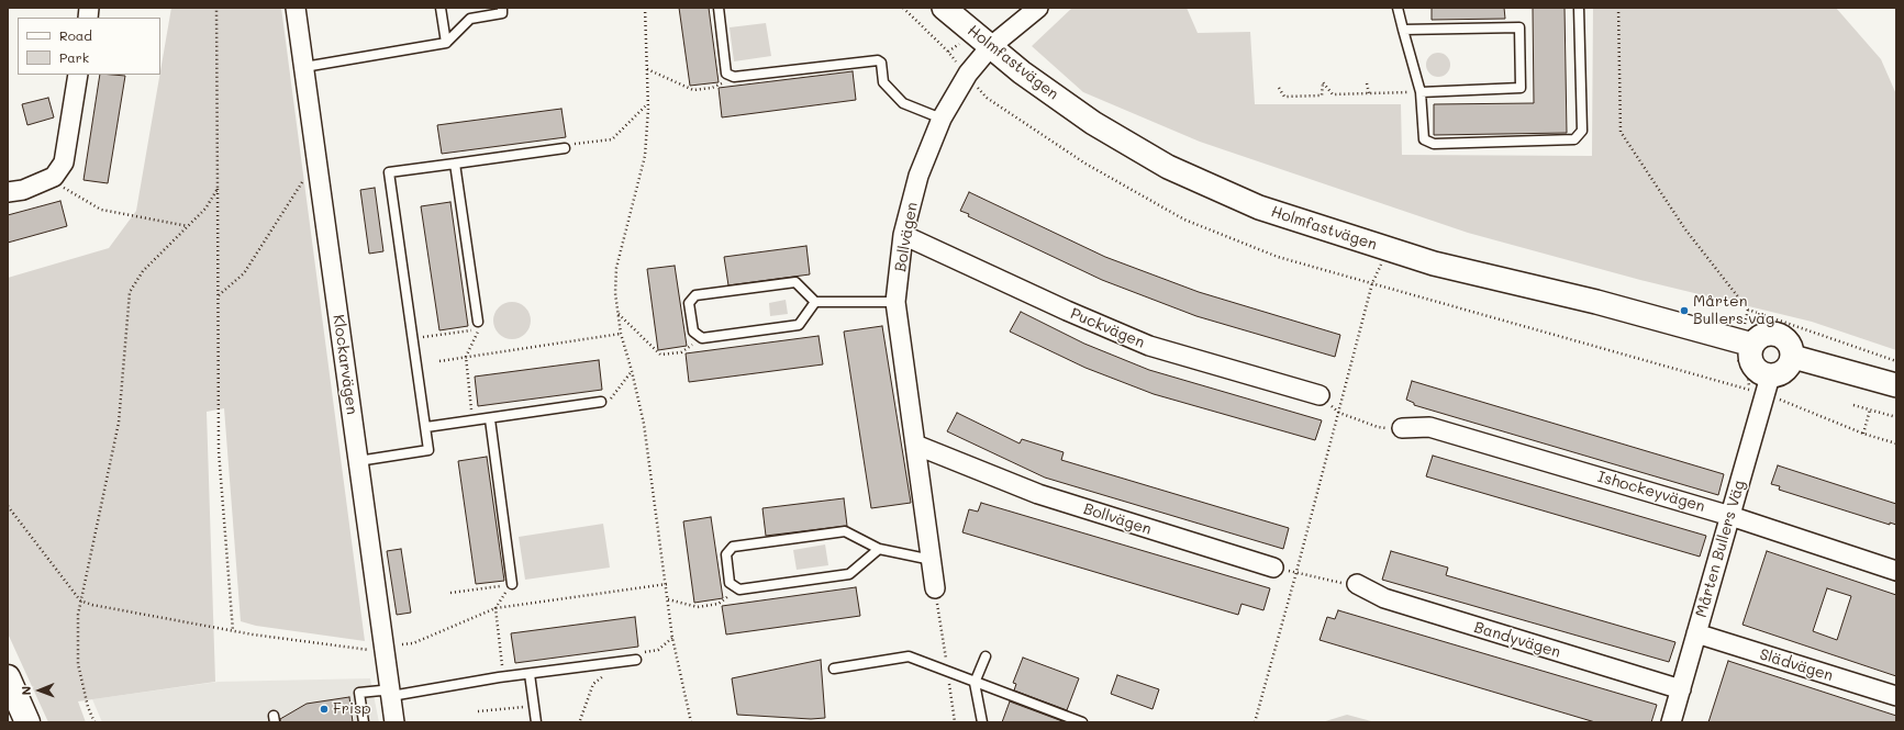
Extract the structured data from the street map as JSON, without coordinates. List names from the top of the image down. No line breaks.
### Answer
{"streets":{"street":["Holmfastvägen","Bollvägen","Puckvägen","Klockarvägen","Ishockeyvägen","Mårten Bullers Väg","Bandyvägen","Slädvägen"]},"crossings":[["Holmfastvägen","Bollvägen"],["Holmfastvägen","Mårten Bullers Väg"],["Bollvägen","Puckvägen"],["Ishockeyvägen","Mårten Bullers Väg"],["Mårten Bullers Väg","Bandyvägen"],["Mårten Bullers Väg","Slädvägen"]],"places":["Mårten Bullers väg","Frisp"],"legend":["Road","Park"],"north":"left"}
